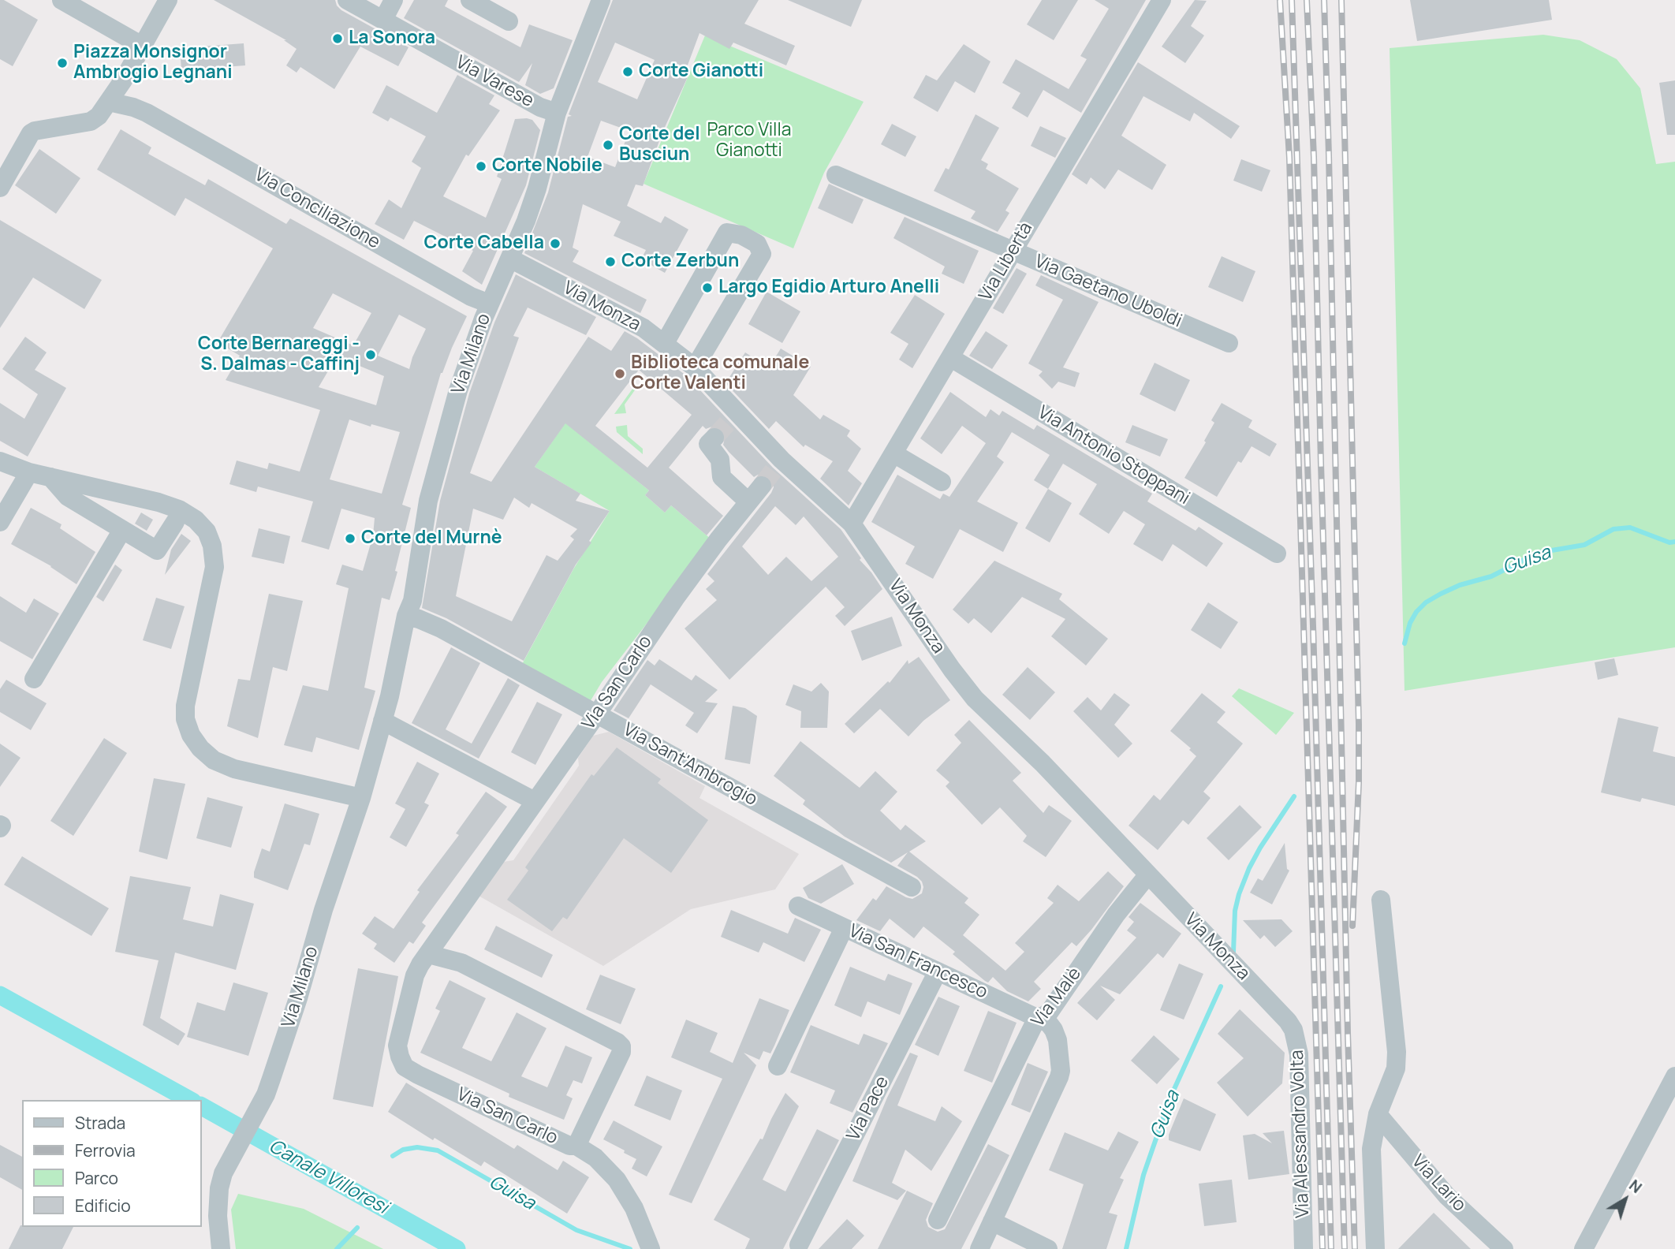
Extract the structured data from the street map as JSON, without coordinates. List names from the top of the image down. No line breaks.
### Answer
{"streets":{"street":["Via Varese","Via Conciliazione","Via Libertà","Via Gaetano Uboldi","Via Monza","Via Milano","Via Antonio Stoppani","Via San Carlo","Via Sant'Ambrogio","Via San Francesco","Via Malè","Via Pace","Via Alessandro Volta","Via Lario"]},"crossings":[["Via Varese","Via Milano"],["Via Conciliazione","Via Milano"],["Via Libertà","Via Gaetano Uboldi"],["Via Libertà","Via Monza"],["Via Libertà","Via Antonio Stoppani"],["Via Monza","Via Milano"],["Via Monza","Via Malè"],["Via Monza","Via Alessandro Volta"],["Via Milano","Via Sant'Ambrogio"],["Via San Carlo","Via Sant'Ambrogio"],["Via San Francesco","Via Malè"],["Via San Francesco","Via Pace"]],"water":["Guisa","Canale Villoresi"],"parks":["Parco Villa Gianotti"],"places":["La Sonora","Piazza Monsignor Ambrogio Legnani","Corte Gianotti","Corte del Busciun","Corte Nobile","Corte Cabella","Corte Zerbun","Largo Egidio Arturo Anelli","Corte Bernareggi - S. Dalmas - Caffinj","Biblioteca comunale Corte Valenti","Corte del Murnè"],"legend":["Strada","Ferrovia","Parco","Edificio"],"north":"top right"}
